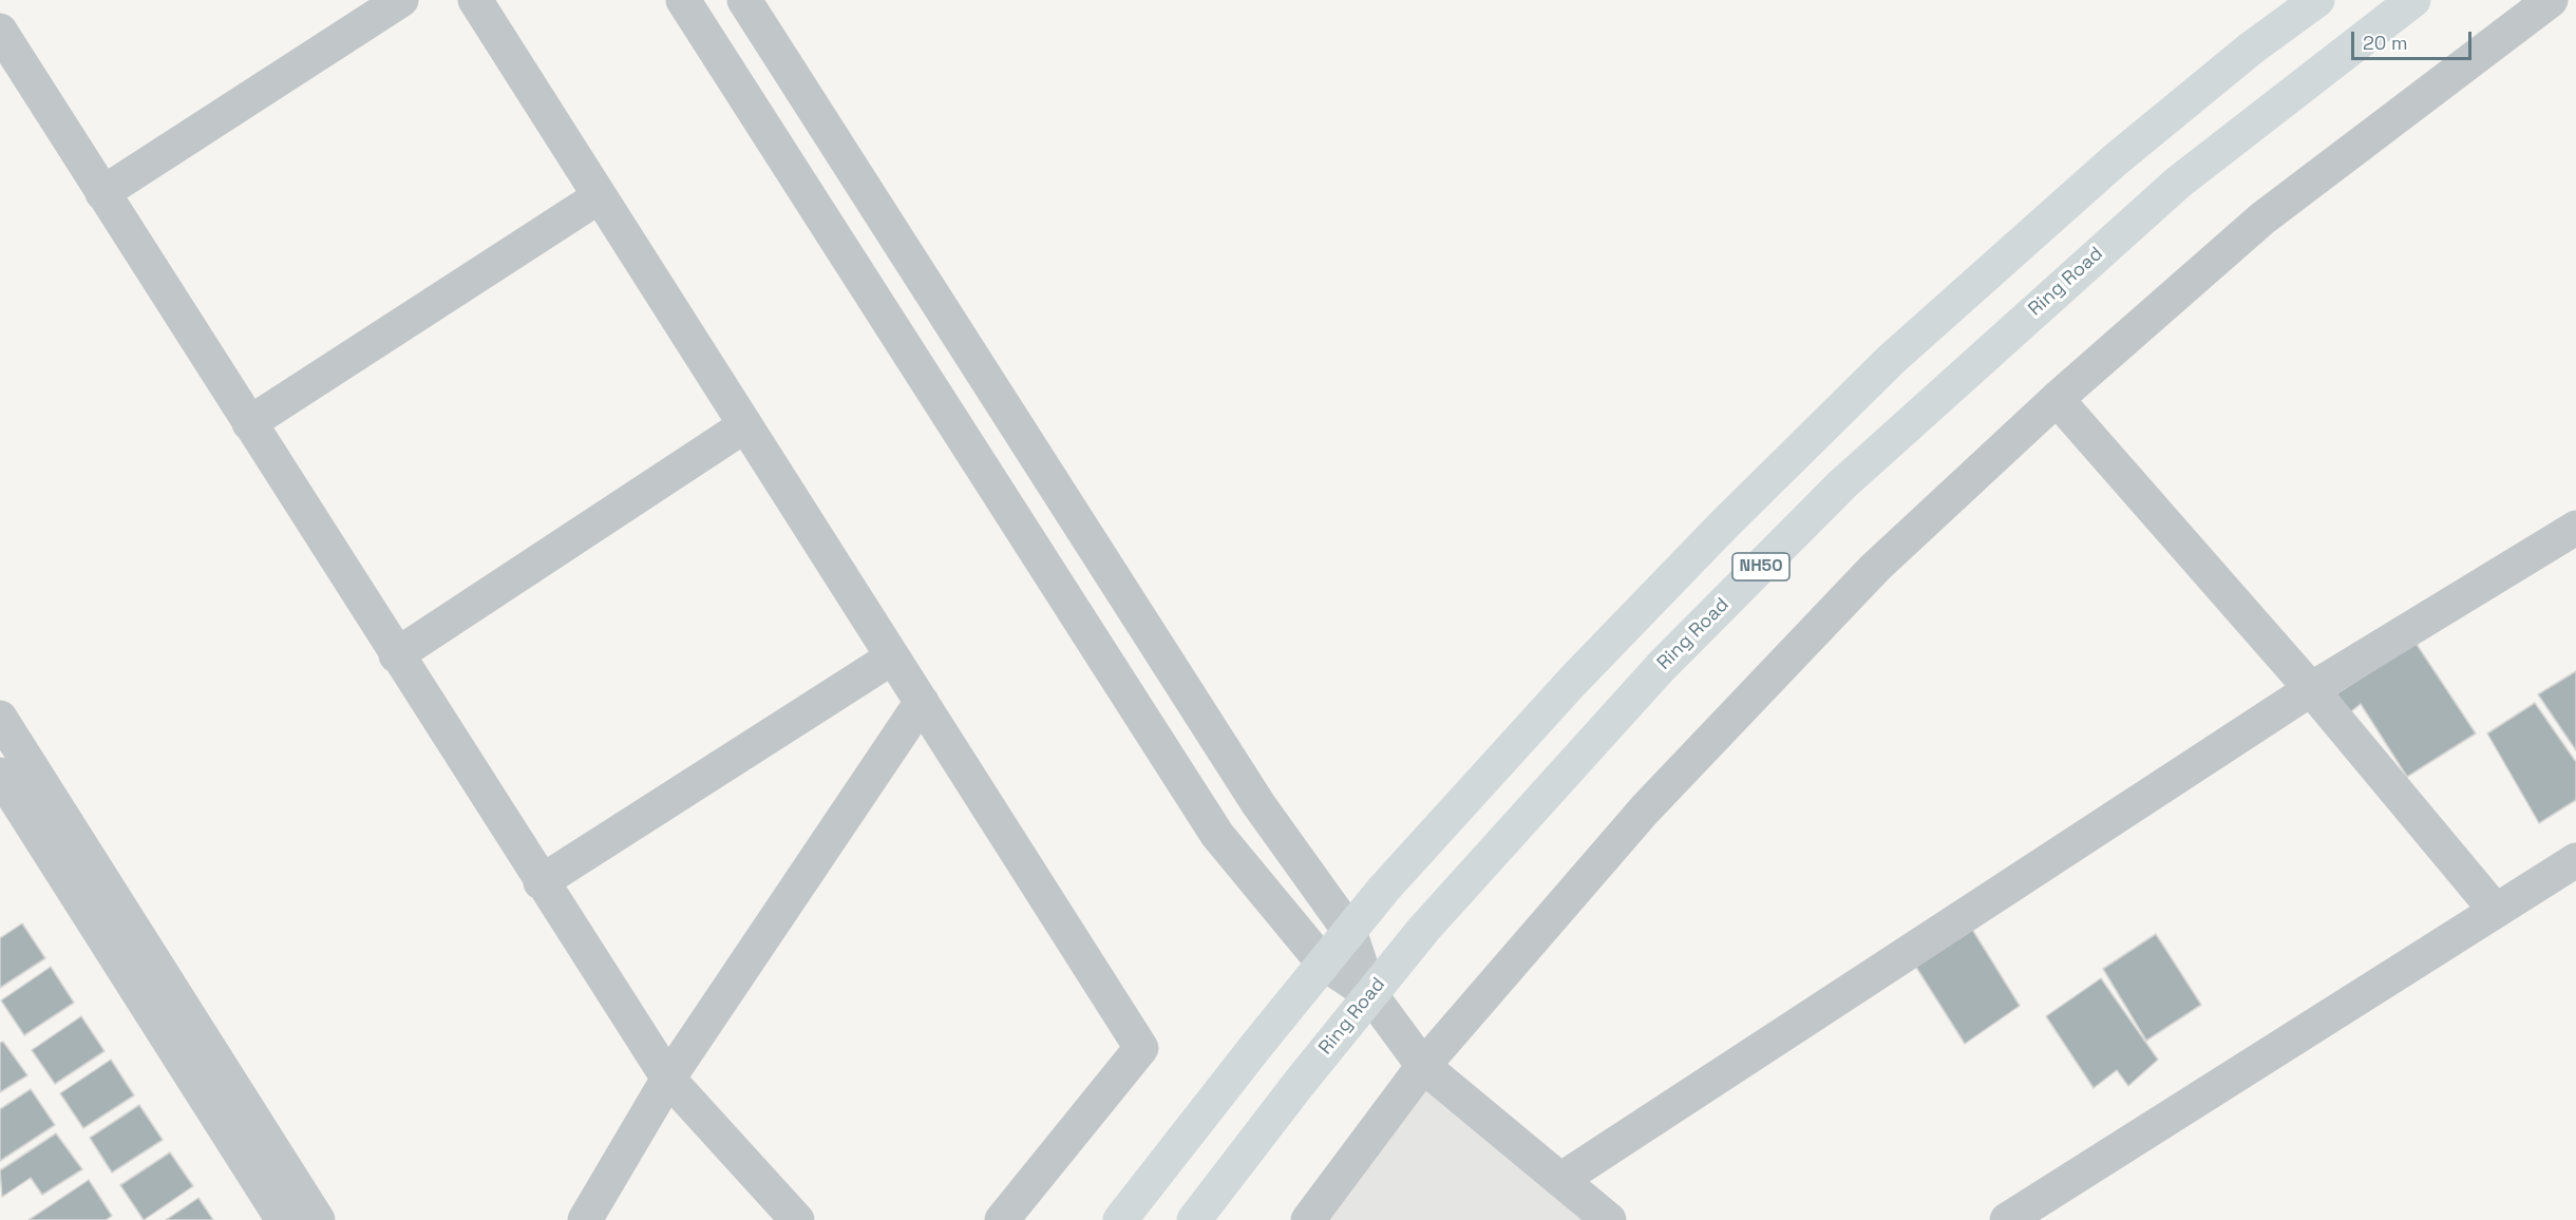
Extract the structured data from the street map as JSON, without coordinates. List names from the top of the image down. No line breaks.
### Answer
{"streets":{"highway":["Ring Road","NH50"]},"scale_bar":"20 m"}
